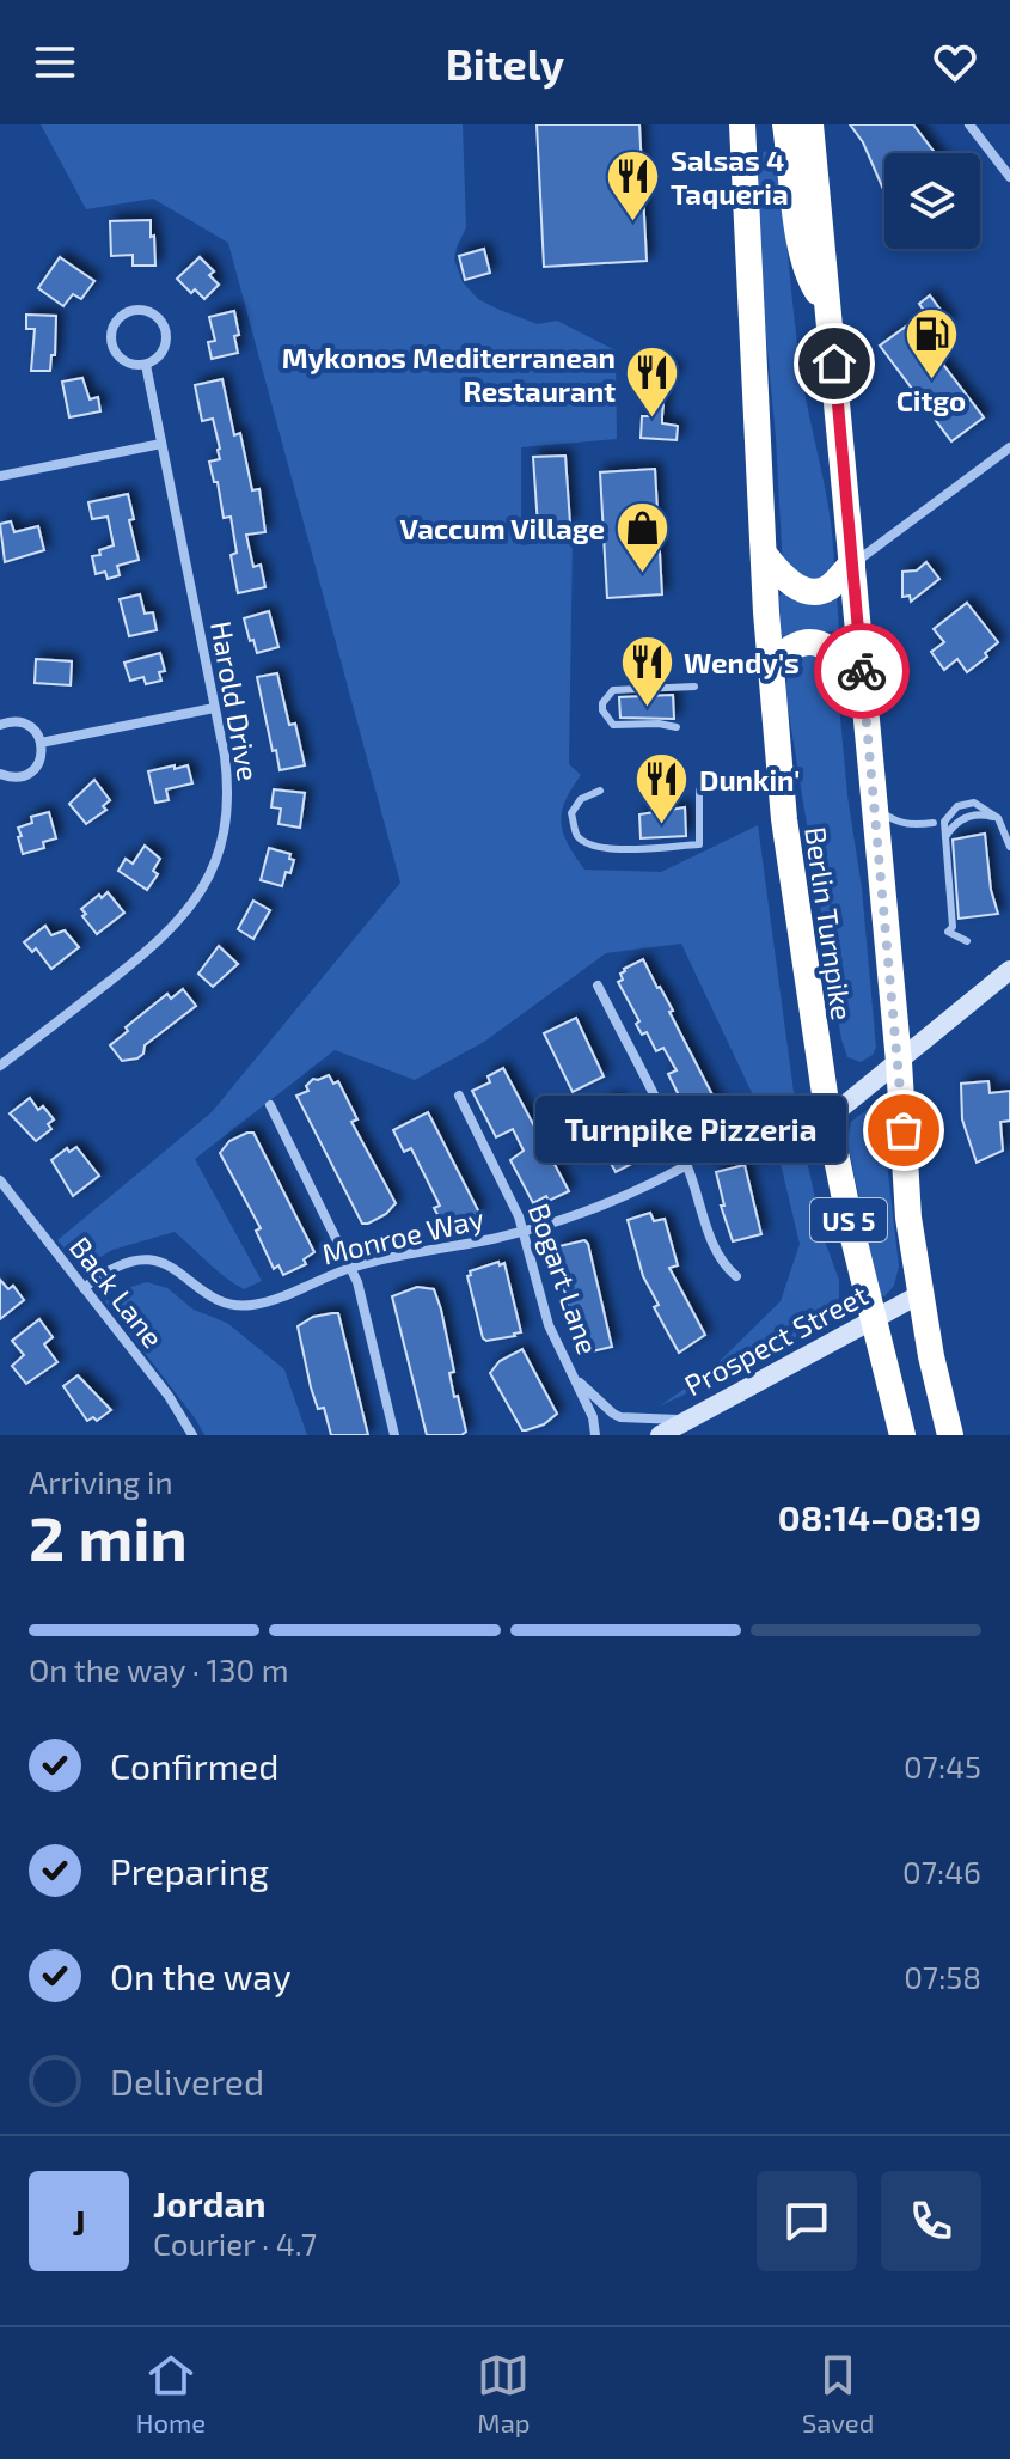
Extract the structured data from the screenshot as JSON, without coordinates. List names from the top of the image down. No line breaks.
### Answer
{"streets":{"highway":["Berlin Turnpike","US 5"],"main road":["Prospect Street"],"street":["Harold Drive","Monroe Way","Bogart Lane","Back Lane"]},"crossings":[["Berlin Turnpike","Prospect Street"],["Monroe Way","Bogart Lane"],["Monroe Way","Back Lane"],["Bogart Lane","Prospect Street"]],"places":{"restaurant":["Salsas 4 Taqueria","Mykonos Mediterranean Restaurant","Wendy's","Dunkin'"],"fuel station":["Citgo"],"shop":["Vaccum Village"],"other":["Turnpike Pizzeria"]},"page":{"header":"Bitely","bubble":"Turnpike Pizzeria","heading":["2 min","Arriving in","08:14–08:19"],"panel":["Jordan","Courier · 4.7"],"bar":"On the way · 130 m","list":[["Confirmed","07:45"],["Preparing","07:46"],["On the way","07:58"],"Delivered"],"round":"J","tabs":["Home","Map","Saved"]}}
